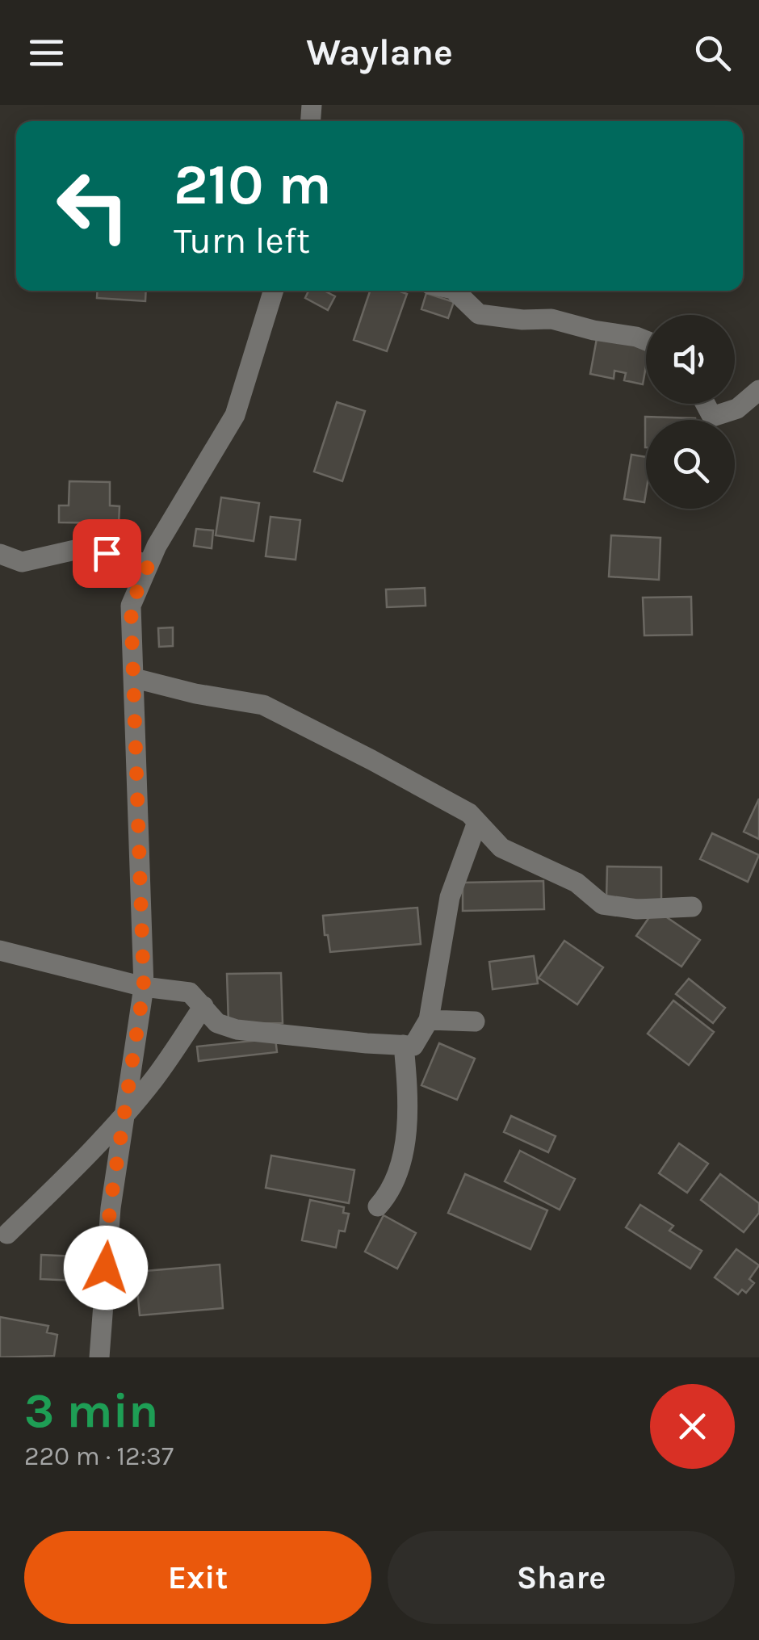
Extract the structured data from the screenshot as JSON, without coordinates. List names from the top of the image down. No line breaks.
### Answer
{"page":{"header":"Waylane","turn":["210 m","Turn left"],"heading":["3 min","220 m · 12:37"],"buttons":["Exit","Share"]}}
